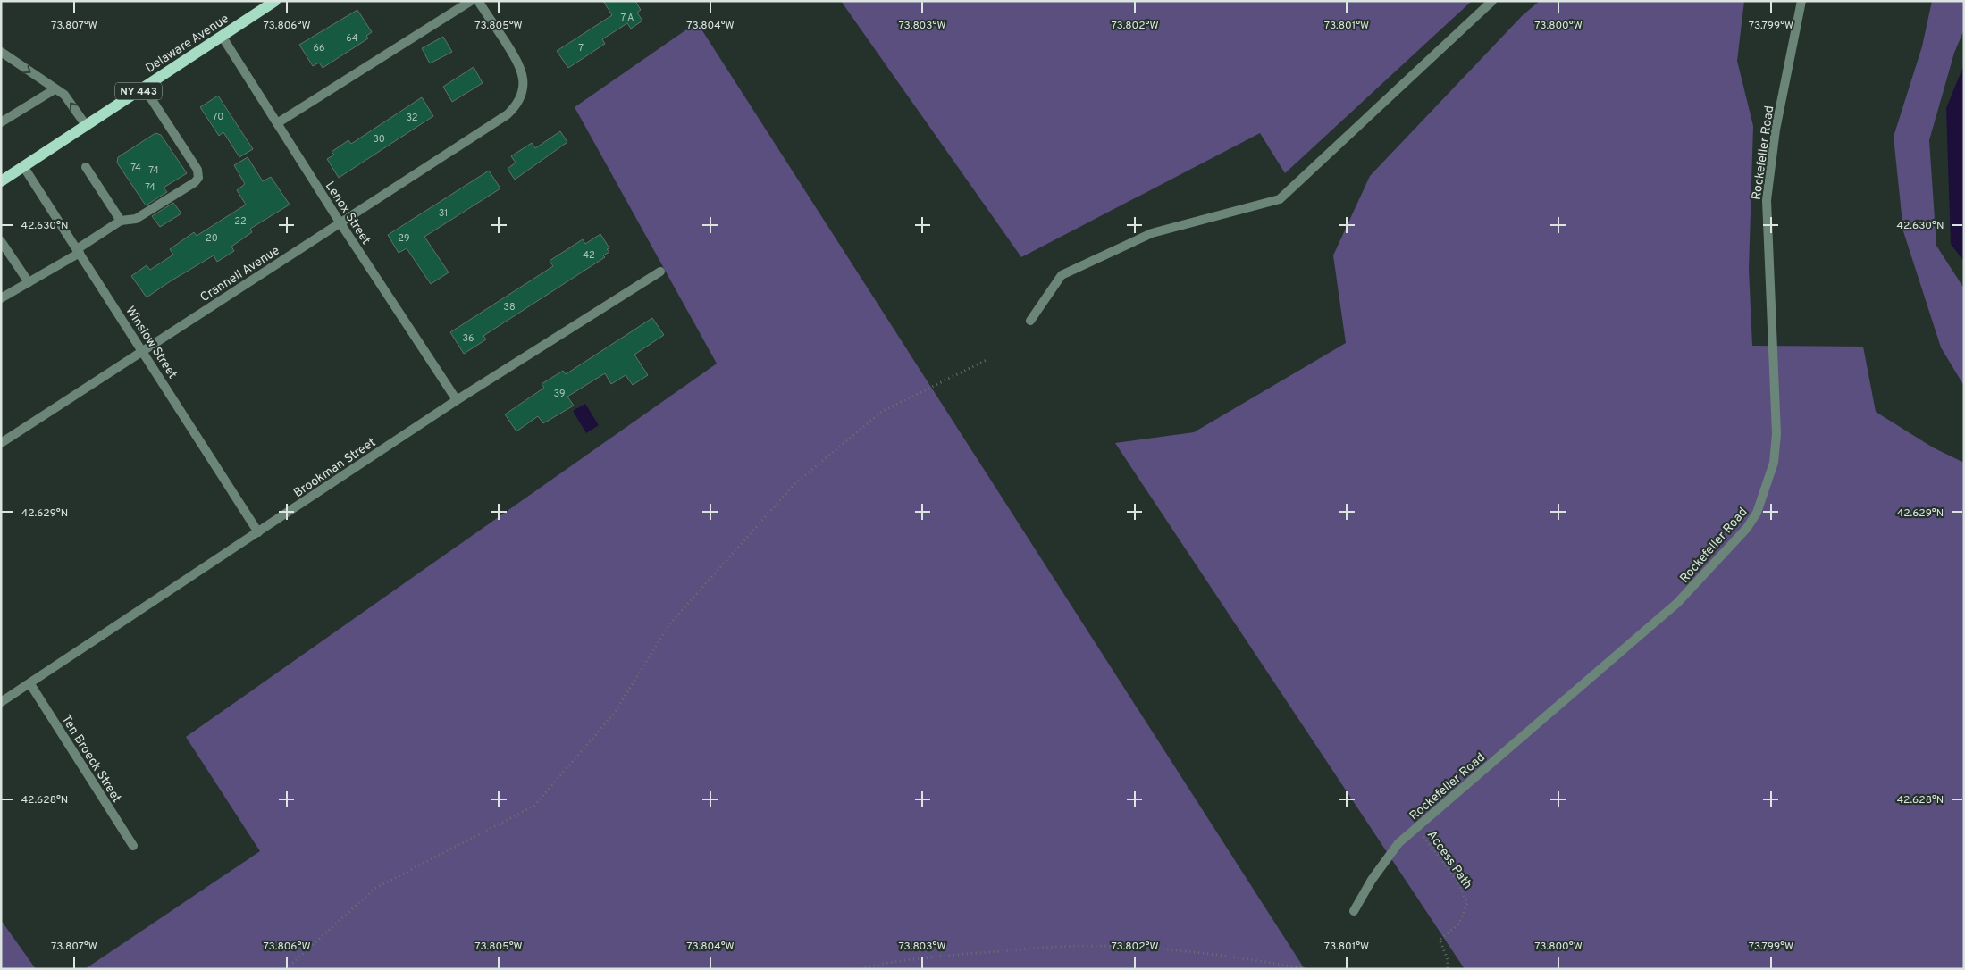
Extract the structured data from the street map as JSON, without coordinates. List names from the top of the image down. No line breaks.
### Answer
{"streets":{"main road":["Delaware Avenue","NY 443"],"street":["Rockefeller Road","Lenox Street","Crannell Avenue","Winslow Street","Brookman Street","Ten Broeck Street"],"path":["Access Path"]},"crossings":[["Delaware Avenue","Lenox Street"],["Delaware Avenue","Winslow Street"],["Rockefeller Road","Access Path"],["Lenox Street","Crannell Avenue"],["Lenox Street","Brookman Street"],["Crannell Avenue","Winslow Street"],["Winslow Street","Brookman Street"],["Brookman Street","Ten Broeck Street"]],"house_numbers":["7 A","64","66","7","70","32","30","74","74","74","31","22","20","29","42","38","36","39"],"coordinates":["73.807°W","73.806°W","73.805°W","73.804°W","73.803°W","73.802°W","73.801°W","73.800°W","73.799°W","42.630°N","42.629°N","42.628°N"]}
